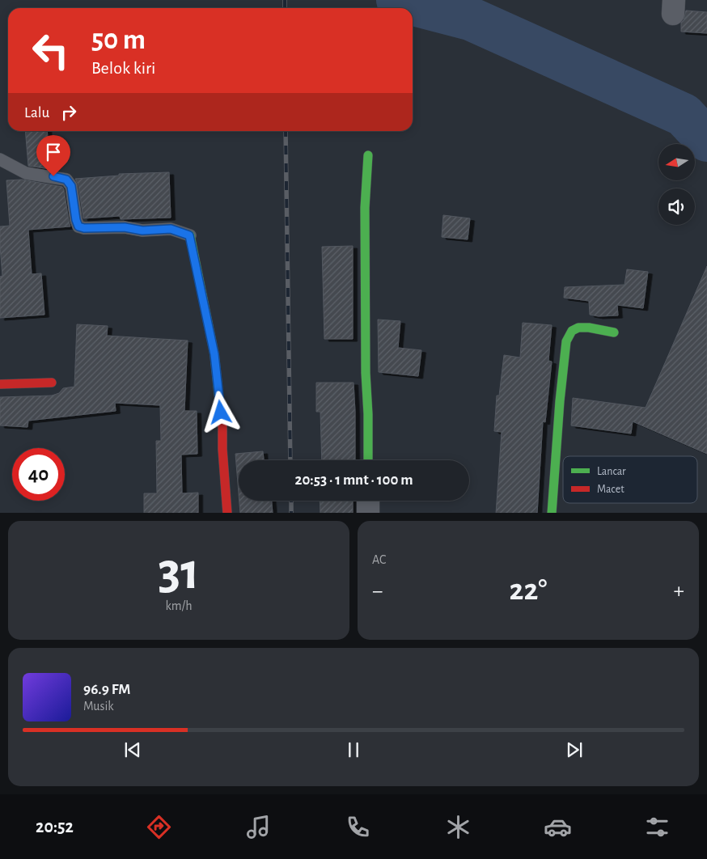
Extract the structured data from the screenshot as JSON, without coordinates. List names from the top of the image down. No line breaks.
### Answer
{"legend":["Lancar","Macet"],"north":"left","page":{"turn":["50 m","Belok kiri"],"then":"Lalu","limit":"40","trip":"20:53 · 1 mnt · 100 m","tile":[["31","km/h"],"AC"],"heat":["−","22°","+"],"song":["96.9 FM","Musik"],"tabs":"20:52"}}
